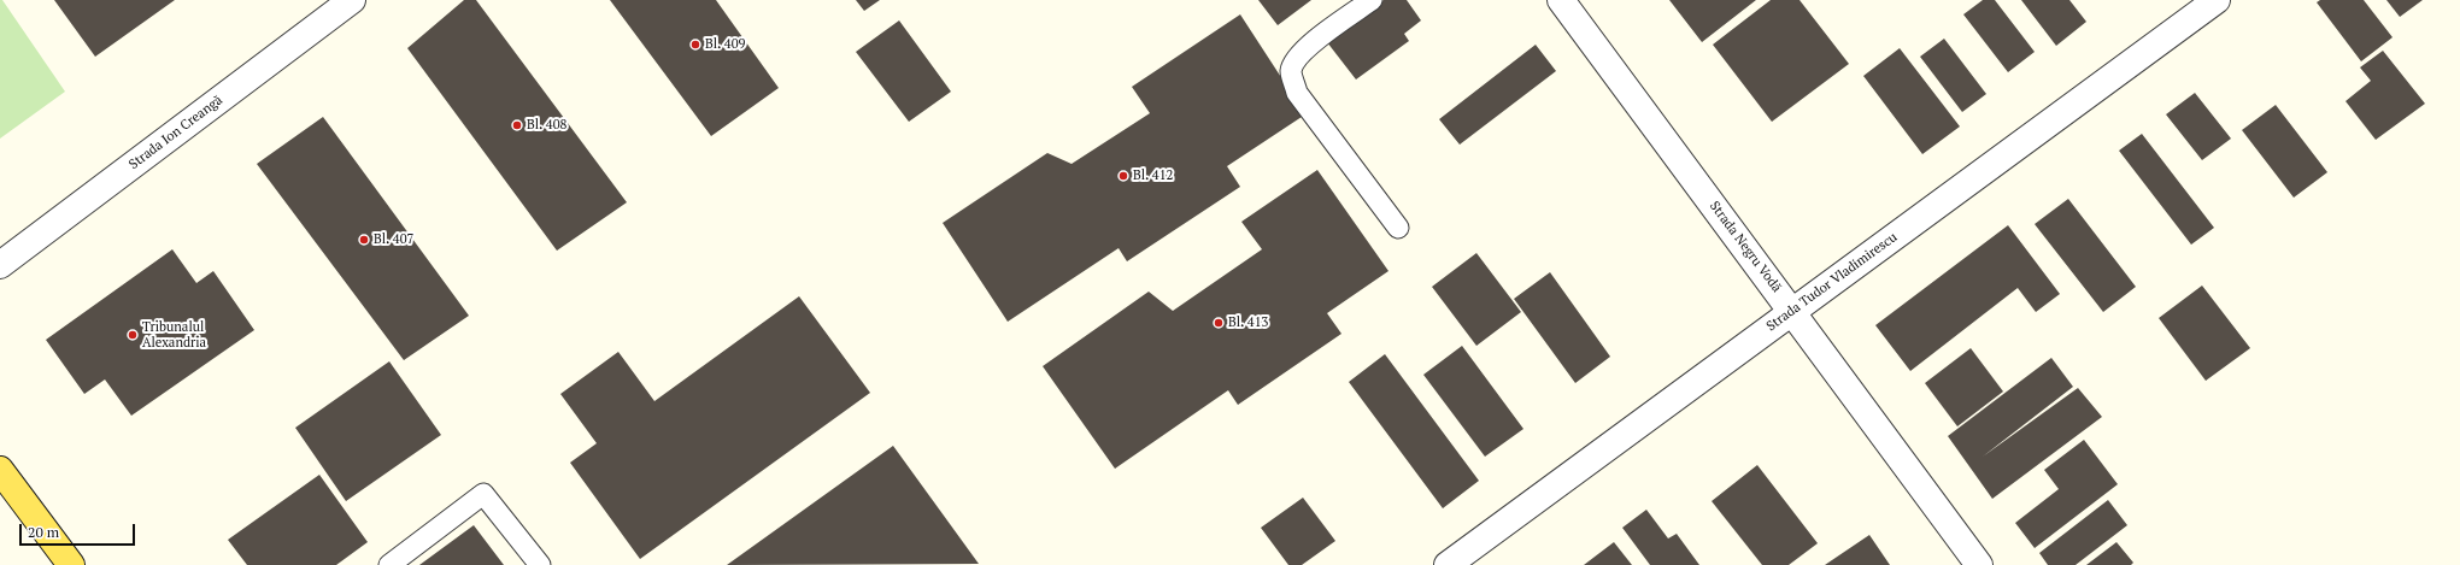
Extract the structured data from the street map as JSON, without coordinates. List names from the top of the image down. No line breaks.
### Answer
{"streets":{"street":["Strada Ion Creangă","Strada Negru Vodă","Strada Tudor Vladimirescu"]},"crossings":[["Strada Negru Vodă","Strada Tudor Vladimirescu"]],"places":["Bl. 409","Bl. 408","Bl. 412","Bl. 407","Bl. 413","Tribunalul Alexandria"],"scale_bar":"20 m"}
